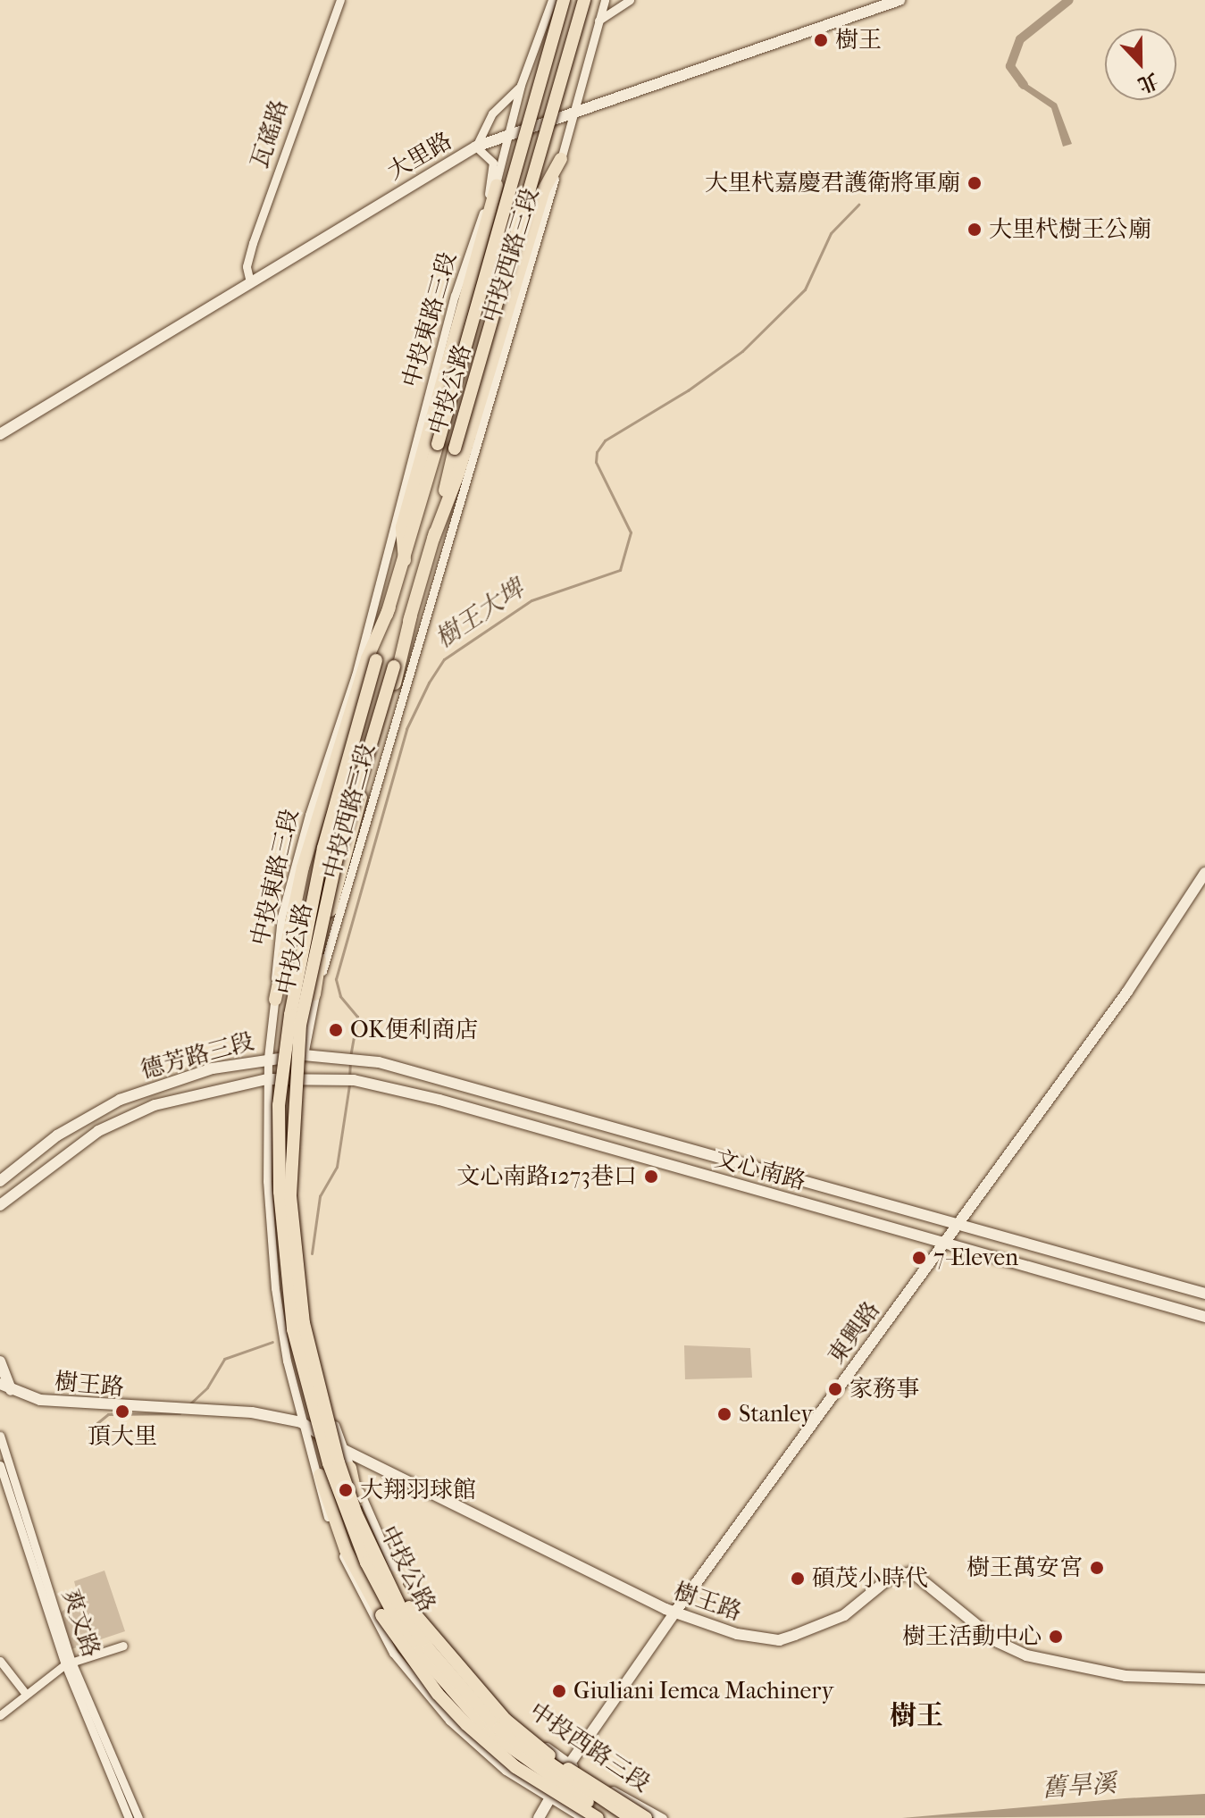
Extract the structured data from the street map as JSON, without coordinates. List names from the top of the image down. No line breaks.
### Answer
{"streets":{"main road":["中投公路"],"street":["瓦磘路","大里路","中投西路三段","中投東路三段","德芳路三段","文心南路","東興路","樹王路","爽文路"]},"crossings":[["瓦磘路","大里路"],["大里路","中投西路三段"],["大里路","中投東路三段"],["中投西路三段","德芳路三段"],["中投西路三段","文心南路"],["中投西路三段","東興路"],["中投西路三段","樹王路"],["中投東路三段","德芳路三段"],["中投東路三段","東興路"],["中投東路三段","樹王路"],["德芳路三段","文心南路"],["文心南路","東興路"],["東興路","樹王路"]],"districts":["樹王"],"water":["樹王大埤","舊旱溪"],"places":["樹王","大里杙嘉慶君護衛將軍廟","大里杙樹王公廟","OK便利商店","文心南路1273巷口","7-Eleven","家務事","頂大里","Stanley","大翔羽球館","樹王萬安宮","碩茂小時代","樹王活動中心","Giuliani Iemca Machinery"],"north":"bottom"}
